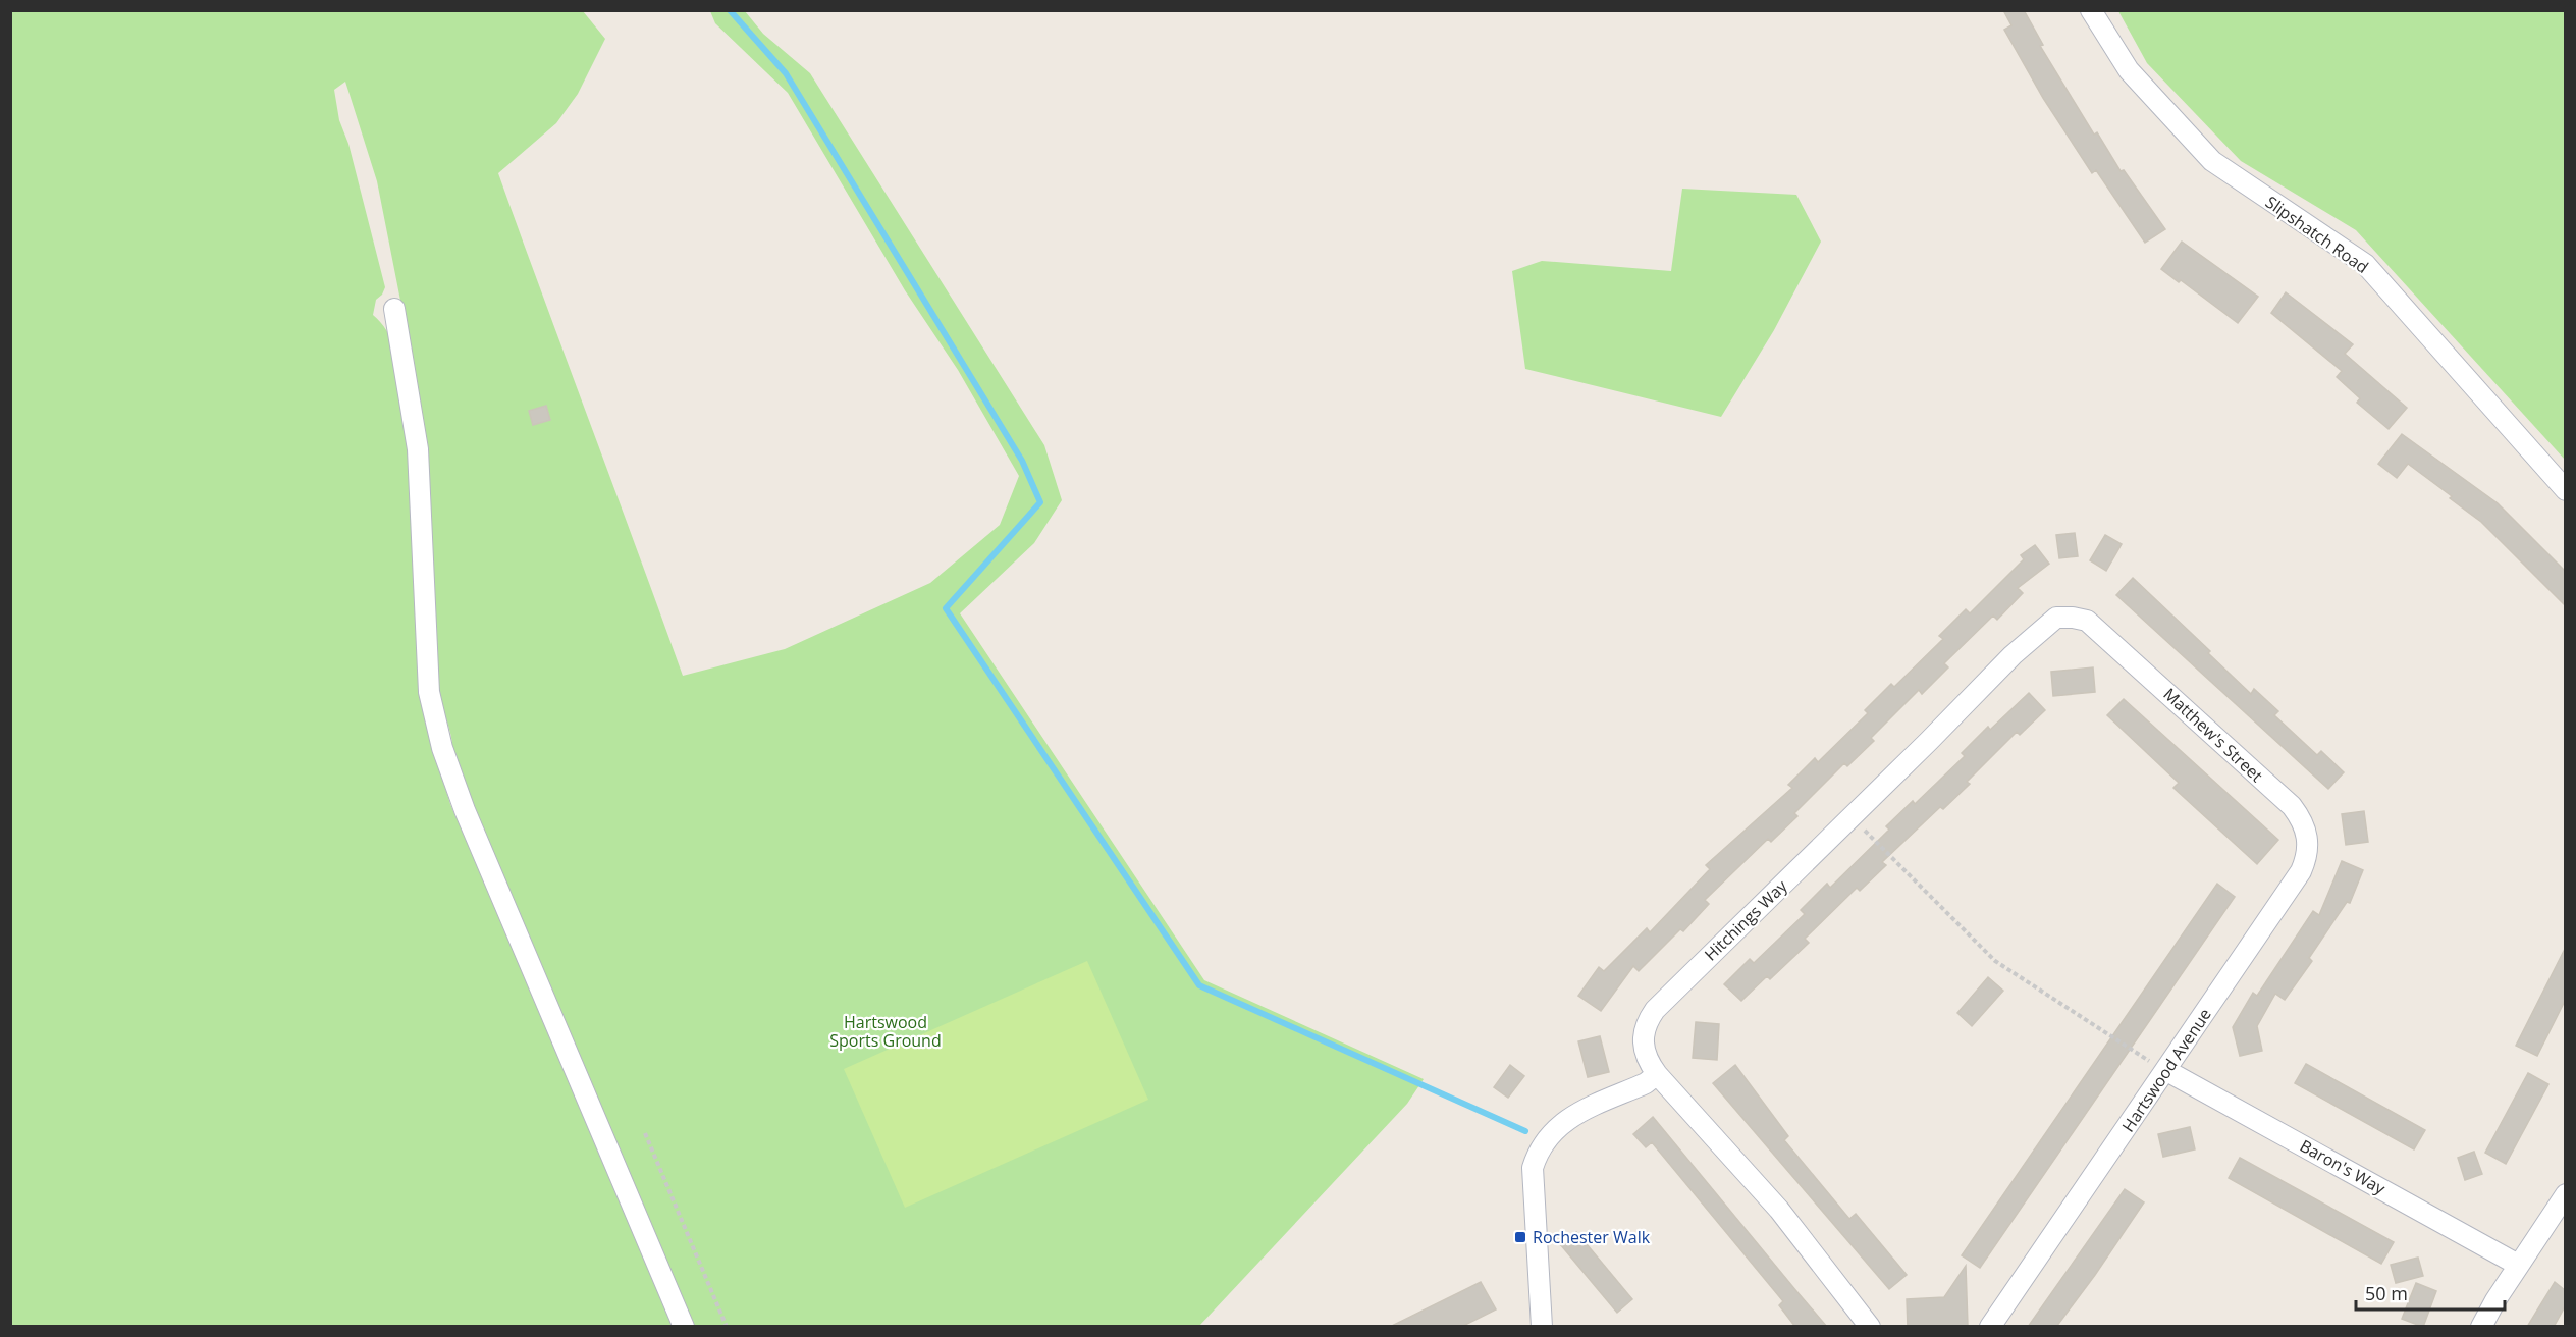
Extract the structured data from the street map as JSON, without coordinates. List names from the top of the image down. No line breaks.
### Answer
{"streets":{"street":["Slipshatch Road","Matthew's Street","Hitchings Way","Hartswood Avenue","Baron's Way"]},"crossings":[["Matthew's Street","Hitchings Way"],["Matthew's Street","Hartswood Avenue"],["Hartswood Avenue","Baron's Way"]],"parks":["Hartswood Sports Ground"],"places":{"transit":["Rochester Walk"]},"scale_bar":"50 m"}
